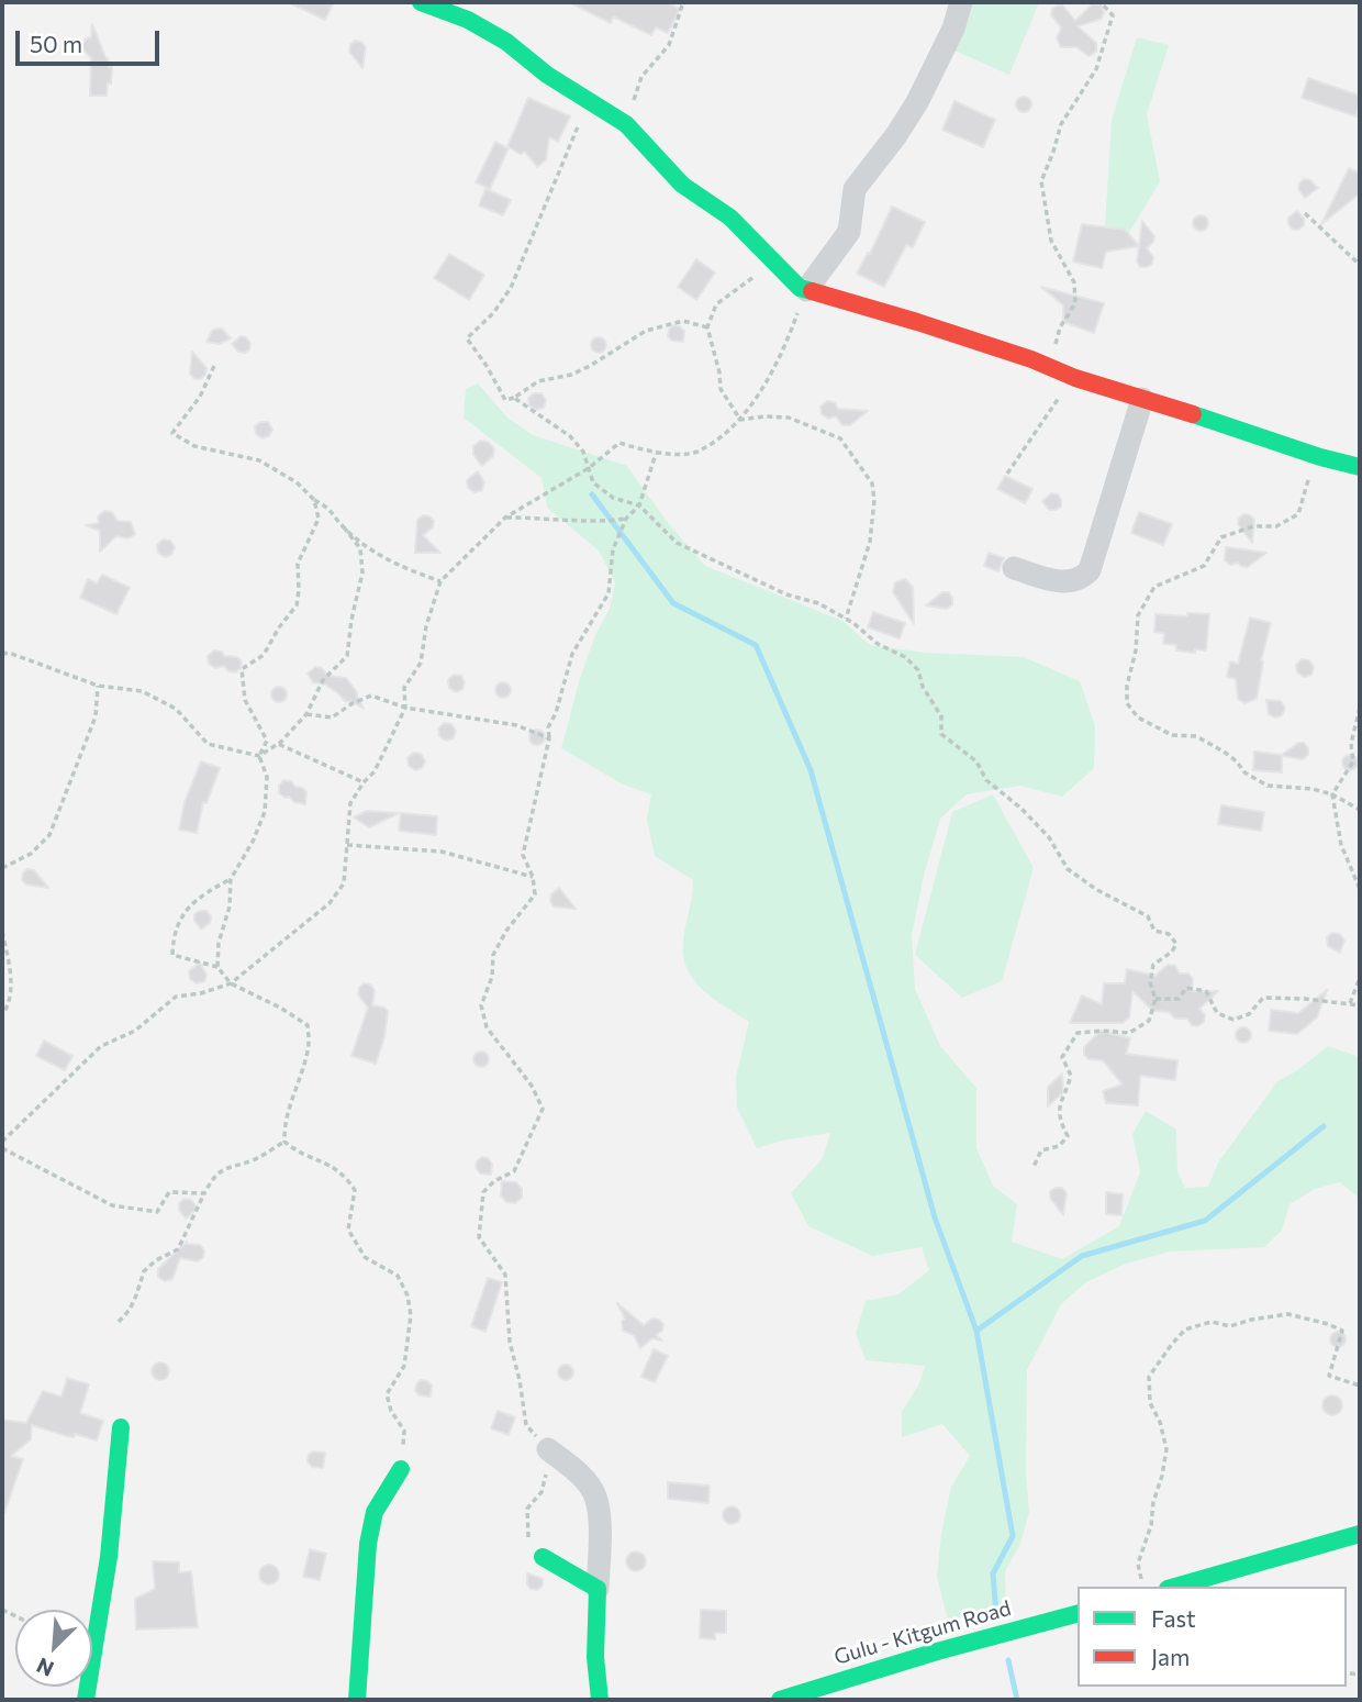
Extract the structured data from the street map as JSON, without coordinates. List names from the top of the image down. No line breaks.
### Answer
{"streets":{"street":["Gulu - Kitgum Road"]},"legend":["Fast","Jam"],"scale_bar":"50 m","north":"bottom left"}
